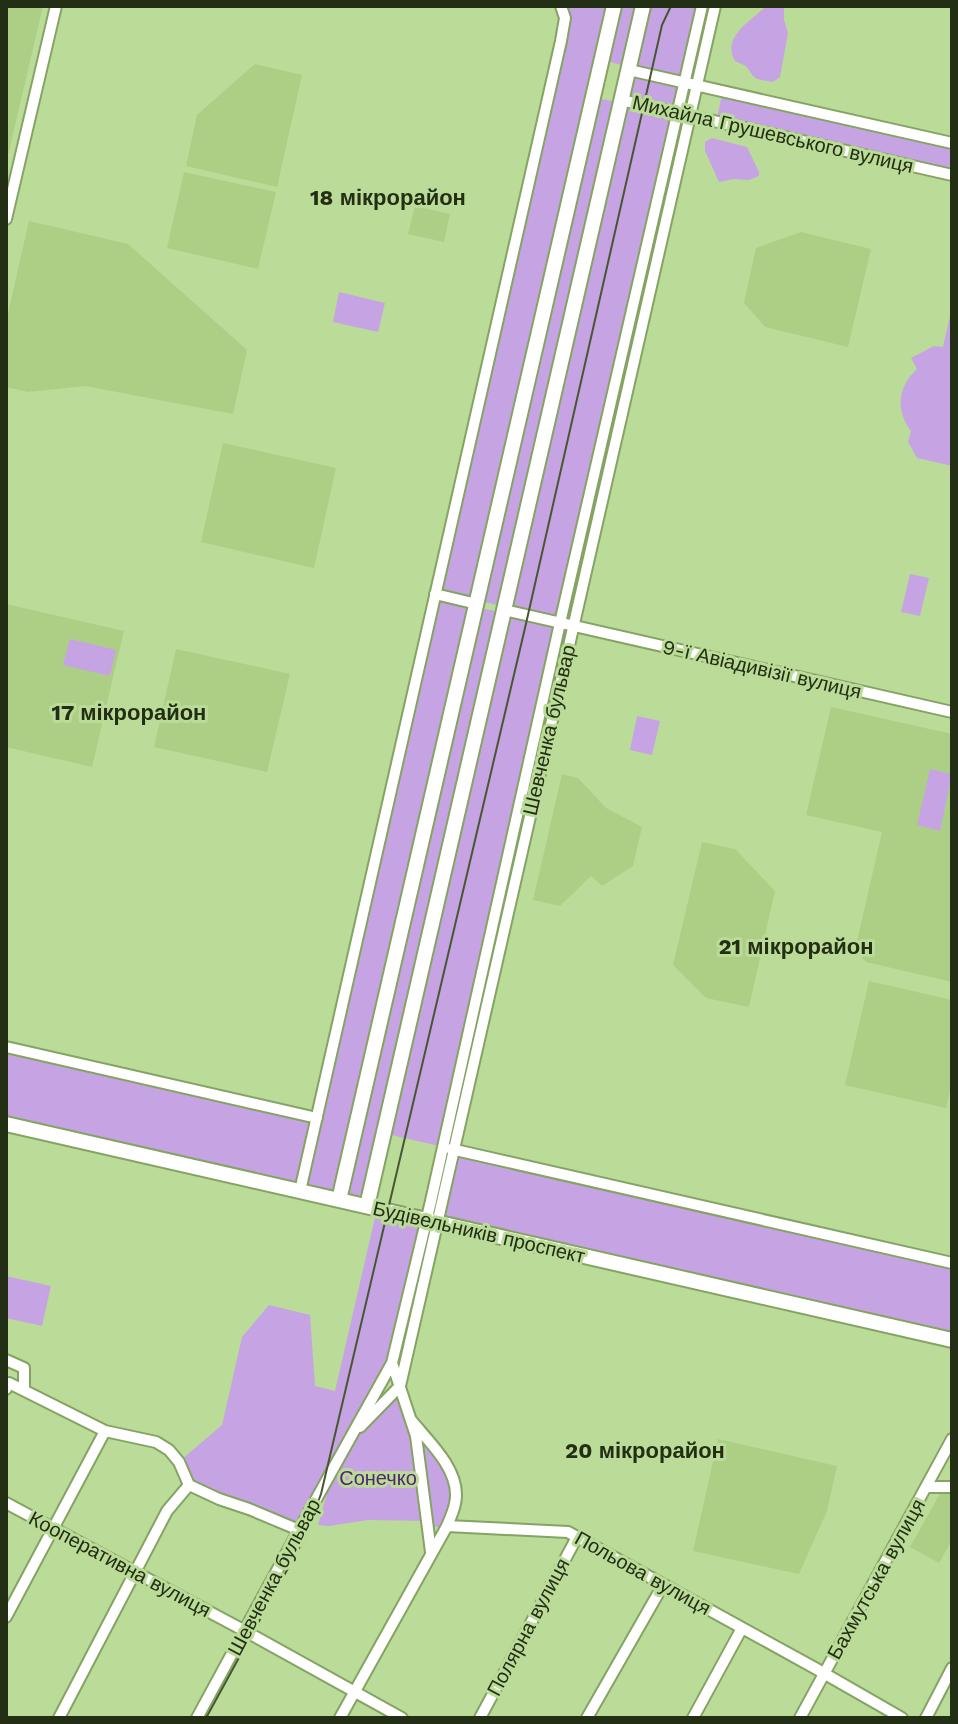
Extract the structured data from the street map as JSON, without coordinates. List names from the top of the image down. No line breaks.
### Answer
{"streets":{"main road":["Михайла Грушевського вулиця","Будівельників проспект"],"street":["9-ї Авіадивізії вулиця","Шевченка бульвар","Кооперативна вулиця","Польова вулиця","Бахмутська вулиця","Полярна вулиця"]},"crossings":[["Михайла Грушевського вулиця","Шевченка бульвар"],["9-ї Авіадивізії вулиця","Шевченка бульвар"],["Шевченка бульвар","Будівельників проспект"],["Шевченка бульвар","Кооперативна вулиця"],["Польова вулиця","Бахмутська вулиця"],["Польова вулиця","Полярна вулиця"]],"districts":["18 мікрорайон","17 мікрорайон","21 мікрорайон","20 мікрорайон"],"parks":["Сонечко"]}
